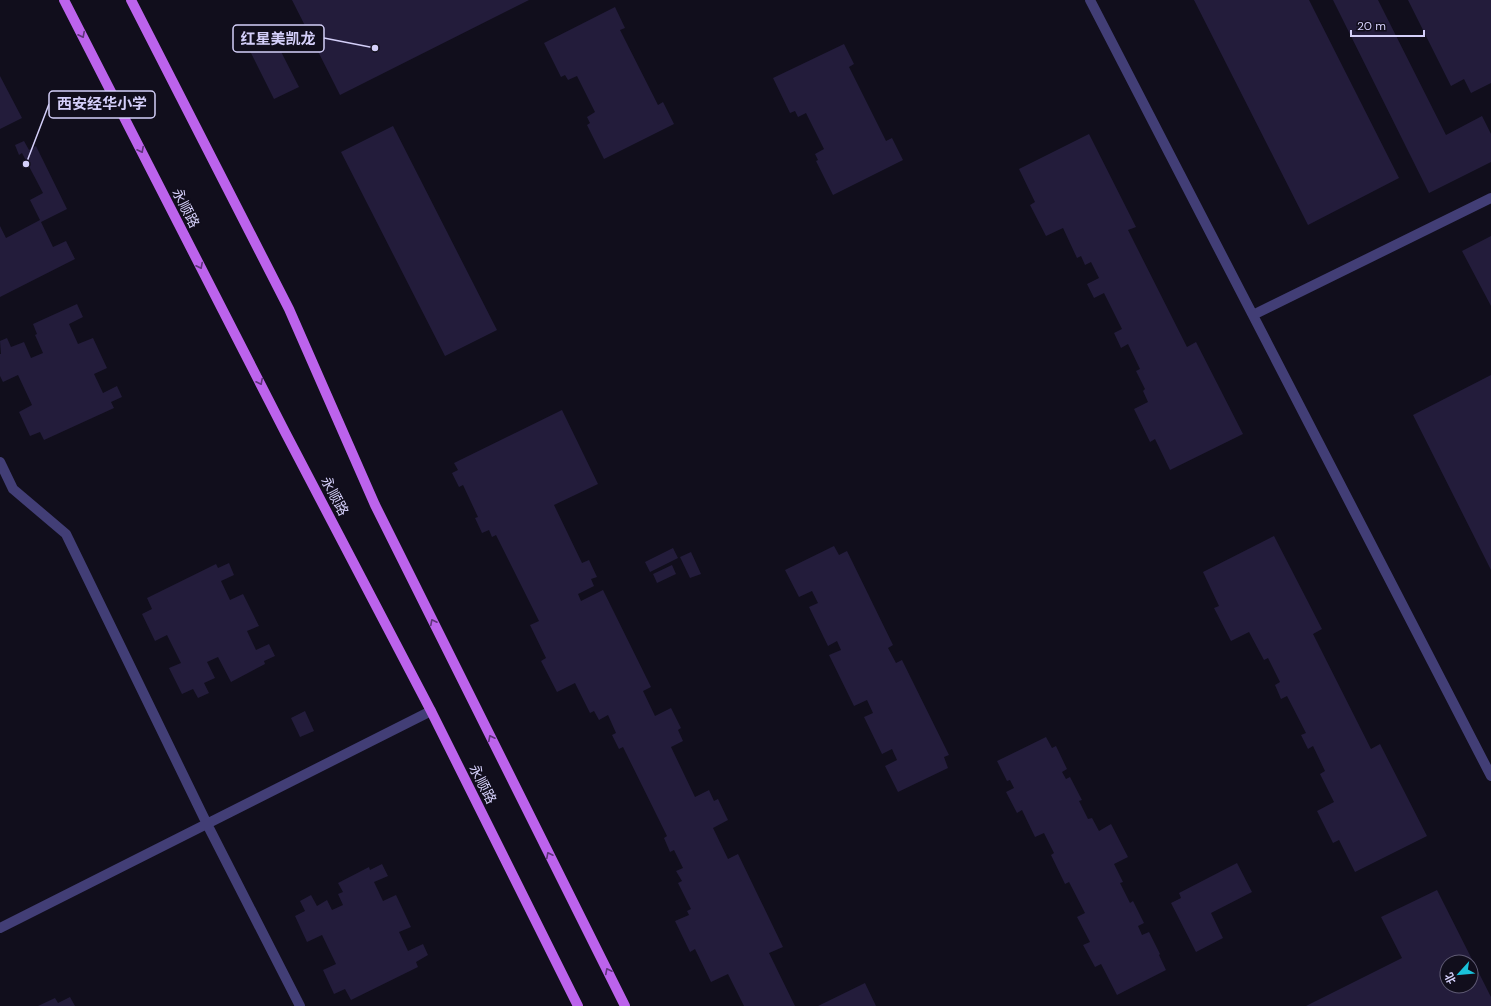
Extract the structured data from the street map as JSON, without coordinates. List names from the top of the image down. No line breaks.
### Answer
{"streets":{"main road":["永顺路"]},"places":["红星美凯龙","西安经华小学"],"scale_bar":"20 m","north":"bottom left"}
